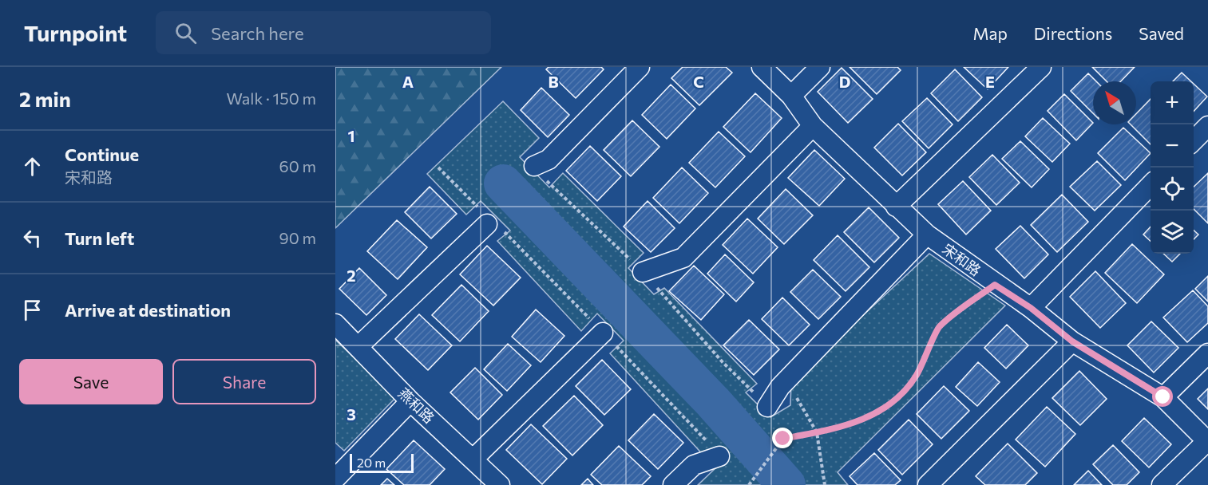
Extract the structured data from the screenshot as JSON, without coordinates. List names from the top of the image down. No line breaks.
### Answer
{"streets":{"street":["宋和路","燕和路"]},"scale_bar":"20 m","north":"top left","page":{"header":"Turnpoint","search":"Search here","nav":["Map","Directions","Saved"],"heading":["2 min","Walk · 150 m"],"map_buttons":["+","−"],"list":[["Continue","宋和路","60 m"],["Turn left","90 m"],"Arrive at destination"],"buttons":["Save","Share"],"scale":"20 m"},"grid":{"columns":["A","B","C","D","E"],"rows":["1","2","3"]}}
